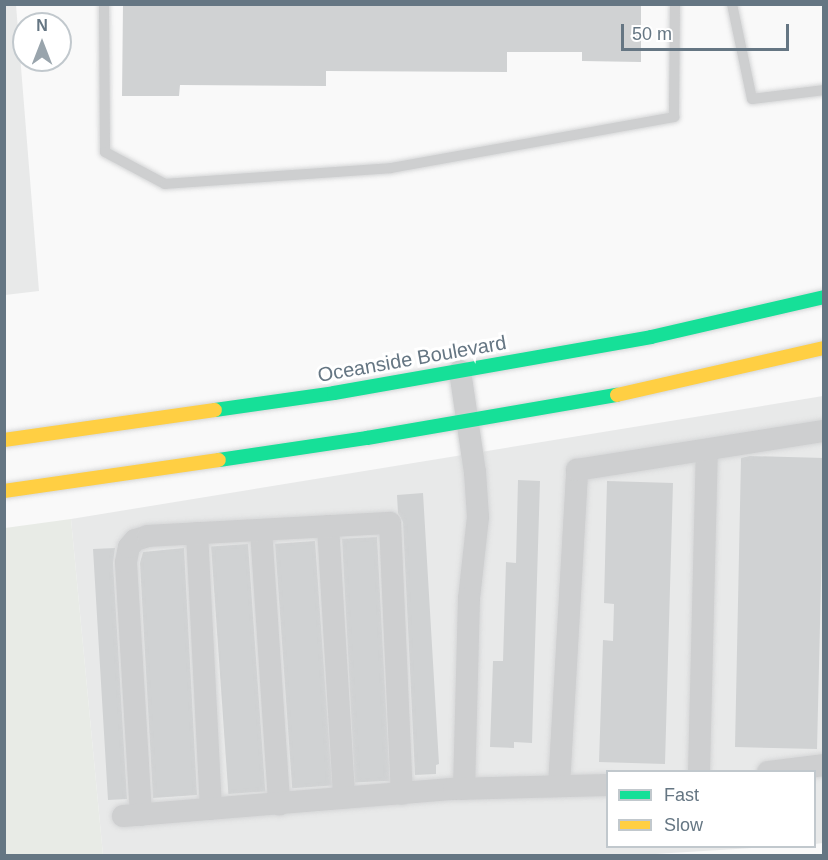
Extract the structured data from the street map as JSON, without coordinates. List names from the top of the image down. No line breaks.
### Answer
{"streets":{"main road":["Oceanside Boulevard"]},"legend":["Fast","Slow"],"scale_bar":"50 m","north":"top"}
